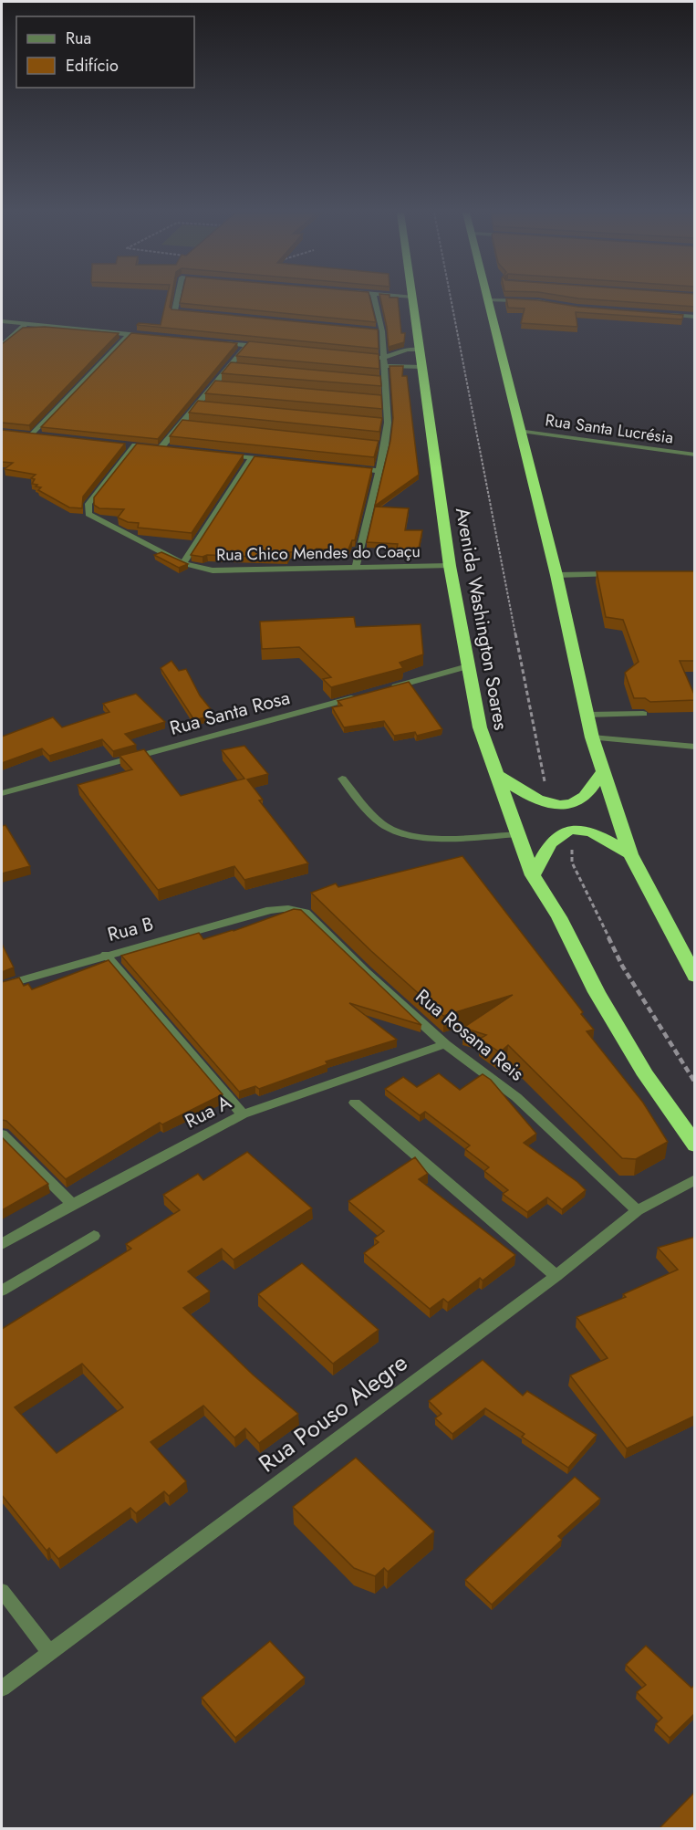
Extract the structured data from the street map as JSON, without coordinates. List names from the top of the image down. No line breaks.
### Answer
{"streets":{"highway":["Avenida Washington Soares"],"street":["Rua Santa Lucrésia","Rua Chico Mendes do Coaçu","Rua Santa Rosa","Rua B","Rua Rosana Reis","Rua A","Rua Pouso Alegre"]},"crossings":[["Rua Chico Mendes do Coaçu","Avenida Washington Soares"],["Rua B","Rua Rosana Reis"],["Rua Rosana Reis","Rua A"],["Rua Rosana Reis","Rua Pouso Alegre"]],"legend":["Rua","Edifício"]}
